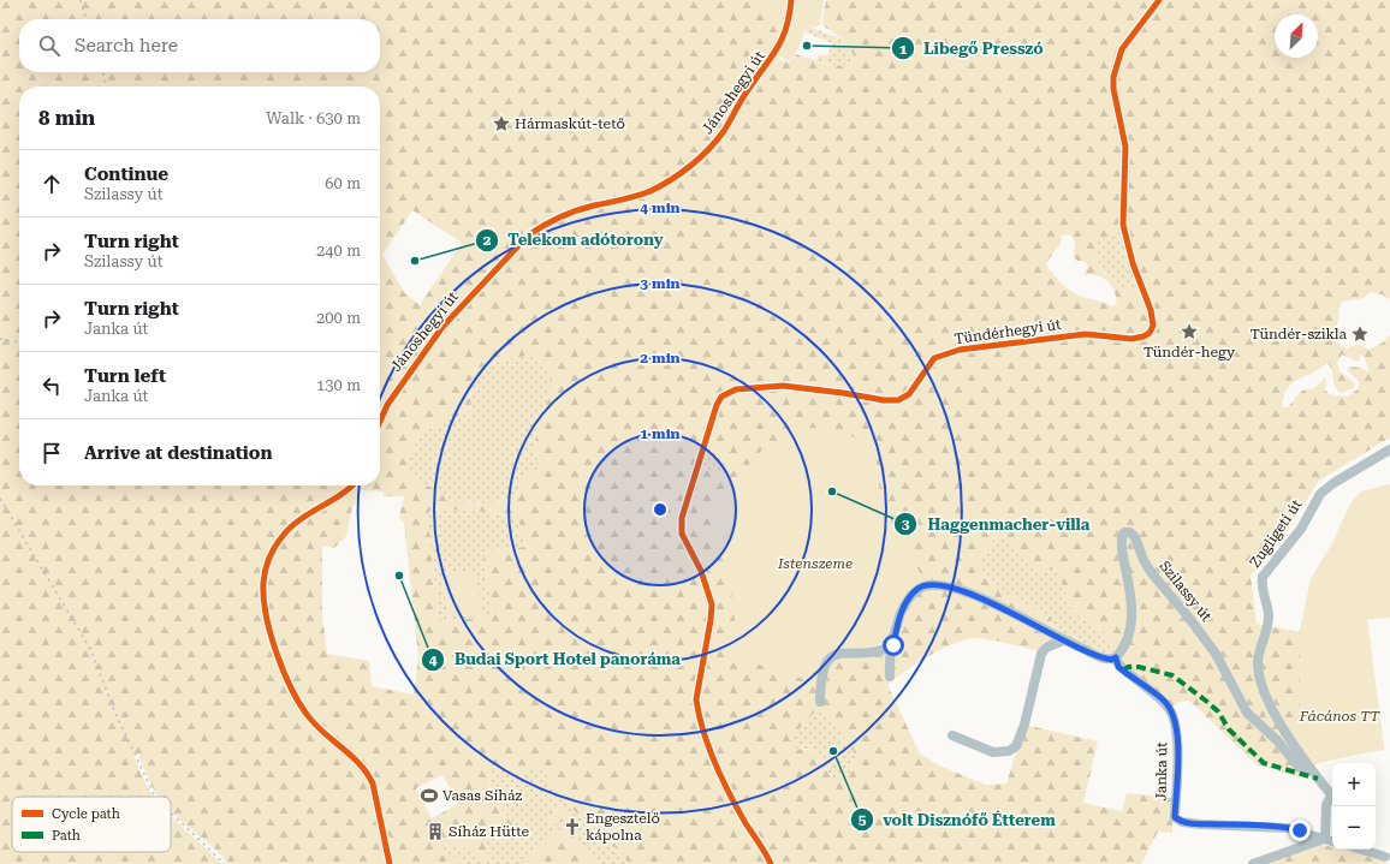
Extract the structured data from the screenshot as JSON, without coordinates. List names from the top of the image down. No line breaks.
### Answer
{"streets":{"street":["Jánoshegyi út","Tündérhegyi út","Zugligeti út","Szilassy út","Janka út"]},"crossings":[["Zugligeti út","Szilassy út"],["Szilassy út","Janka út"]],"parks":["Istenszeme","Fácános TT"],"places":{"other":["Libegő Presszó","Telekom adótorony","Haggenmacher-villa","Budai Sport Hotel panoráma","volt Disznófő Étterem"],"place":["Hármaskút-tető","Tündér-hegy","Tündér-szikla"],"sports":["Vasas Síház"],"church":["Engesztelő kápolna"],"building":["Síház Hütte"]},"legend":["Cycle path","Path"],"north":"top right","page":{"search":"Search here","heading":["8 min","Walk · 630 m"],"list":[["Continue","Szilassy út","60 m"],["Turn right","Szilassy út","240 m"],["Turn right","Janka út","200 m"],["Turn left","Janka út","130 m"],"Arrive at destination"],"map_buttons":["+","−"]},"rings":["4 min","3 min","2 min","1 min"]}
